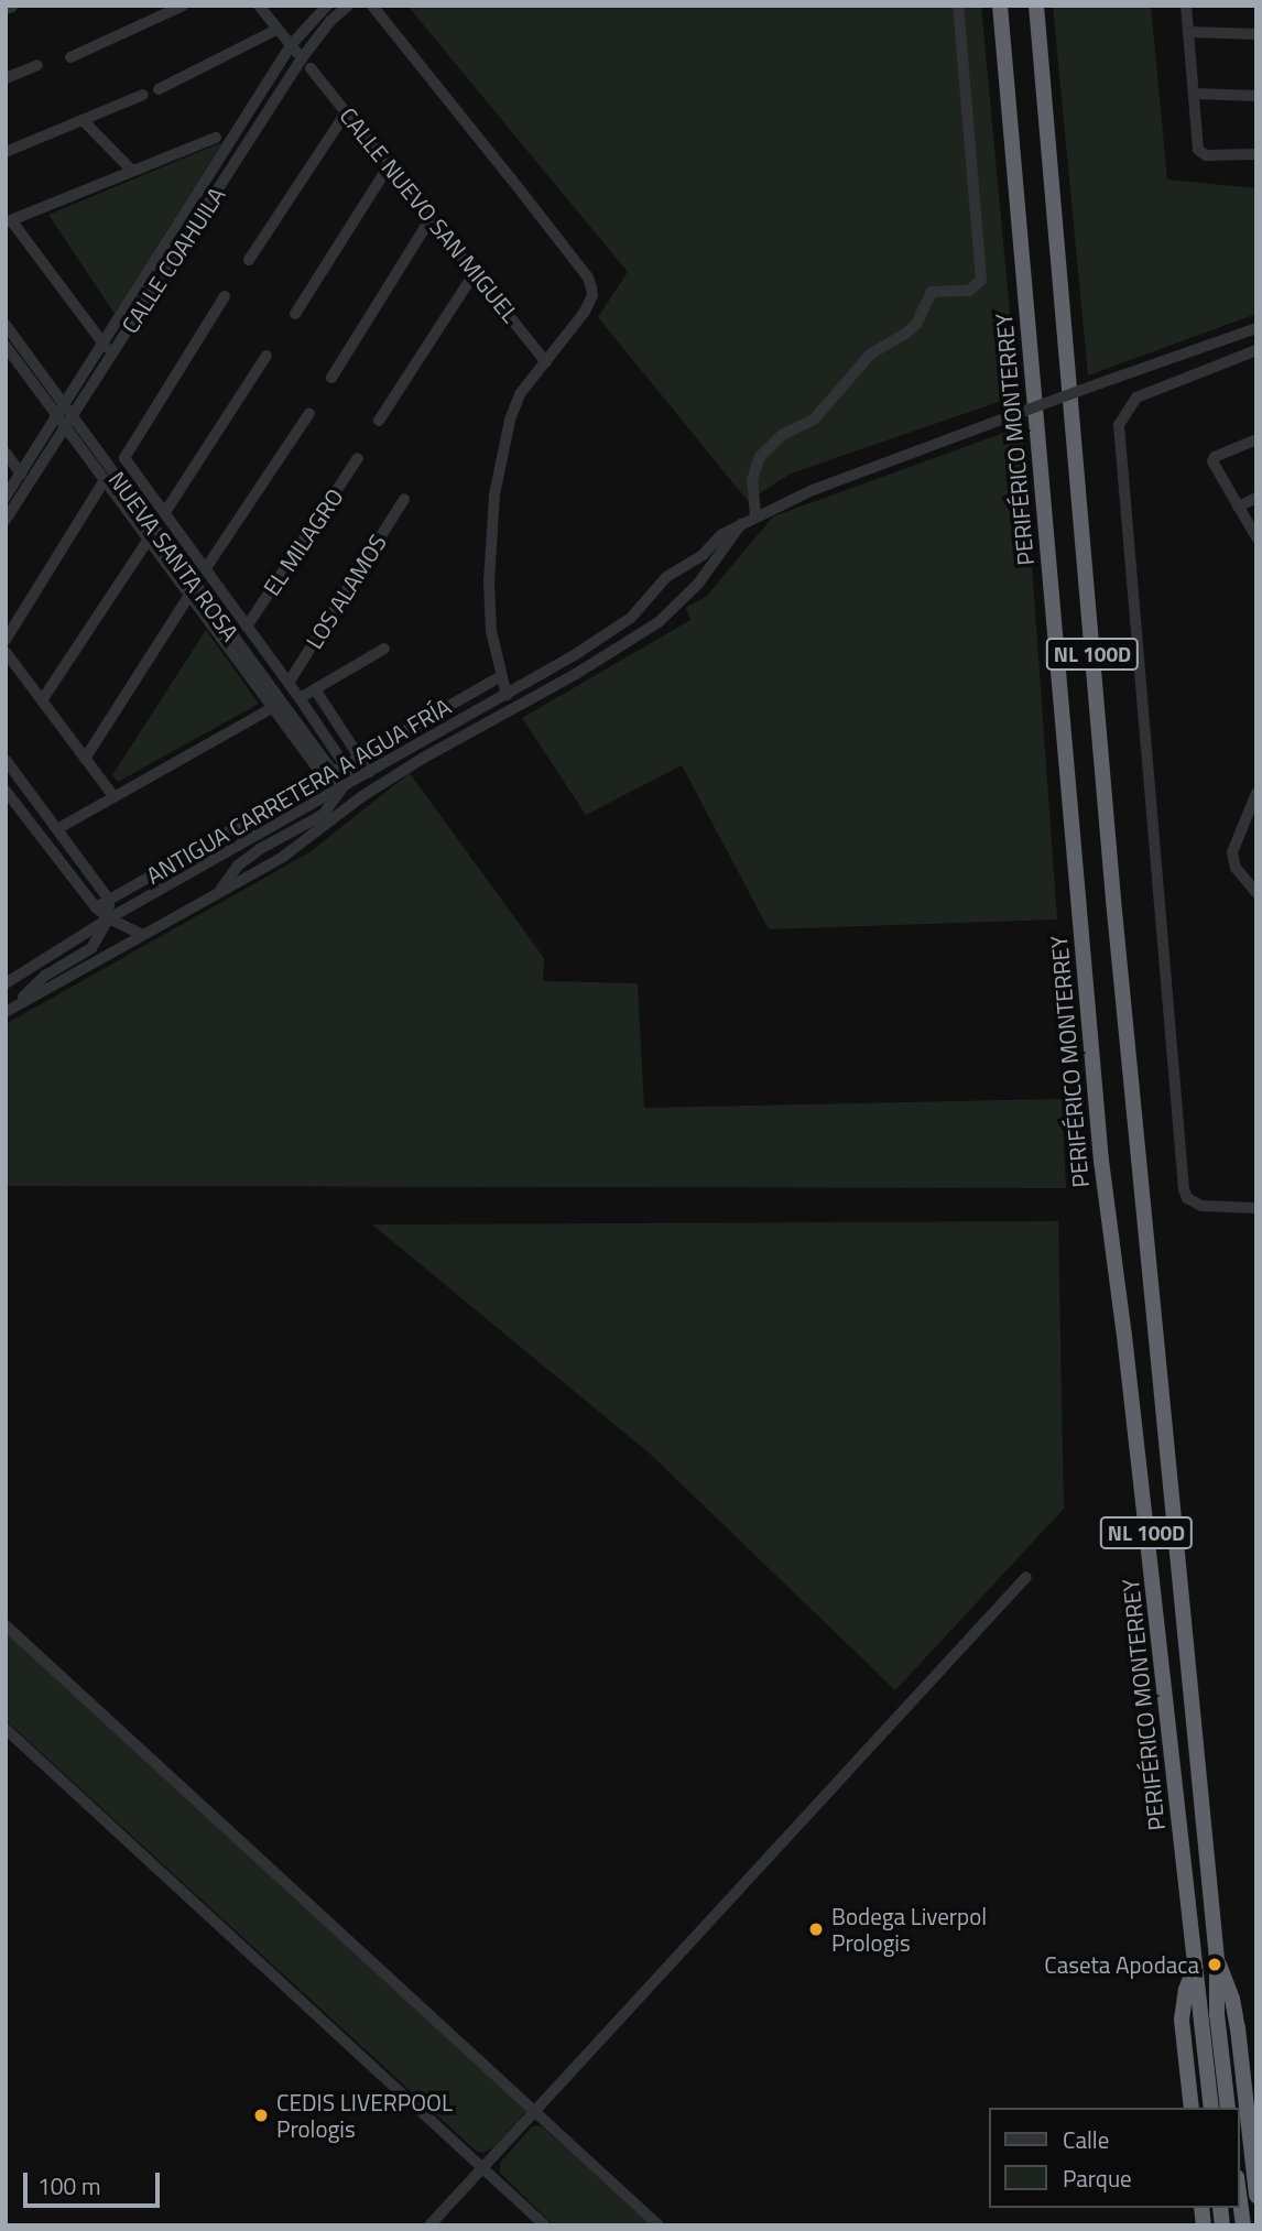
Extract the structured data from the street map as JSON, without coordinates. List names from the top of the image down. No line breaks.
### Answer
{"streets":{"highway":["PERIFÉRICO MONTERREY","NL 100D"],"street":["CALLE NUEVO SAN MIGUEL","CALLE COAHUILA","EL MILAGRO","NUEVA SANTA ROSA","LOS ALAMOS","ANTIGUA CARRETERA A AGUA FRÍA"]},"crossings":[["CALLE COAHUILA","NUEVA SANTA ROSA"],["NUEVA SANTA ROSA","ANTIGUA CARRETERA A AGUA FRÍA"]],"places":["Bodega Liverpol Prologis","Caseta Apodaca","CEDIS LIVERPOOL Prologis"],"legend":["Calle","Parque"],"scale_bar":"100 m"}
